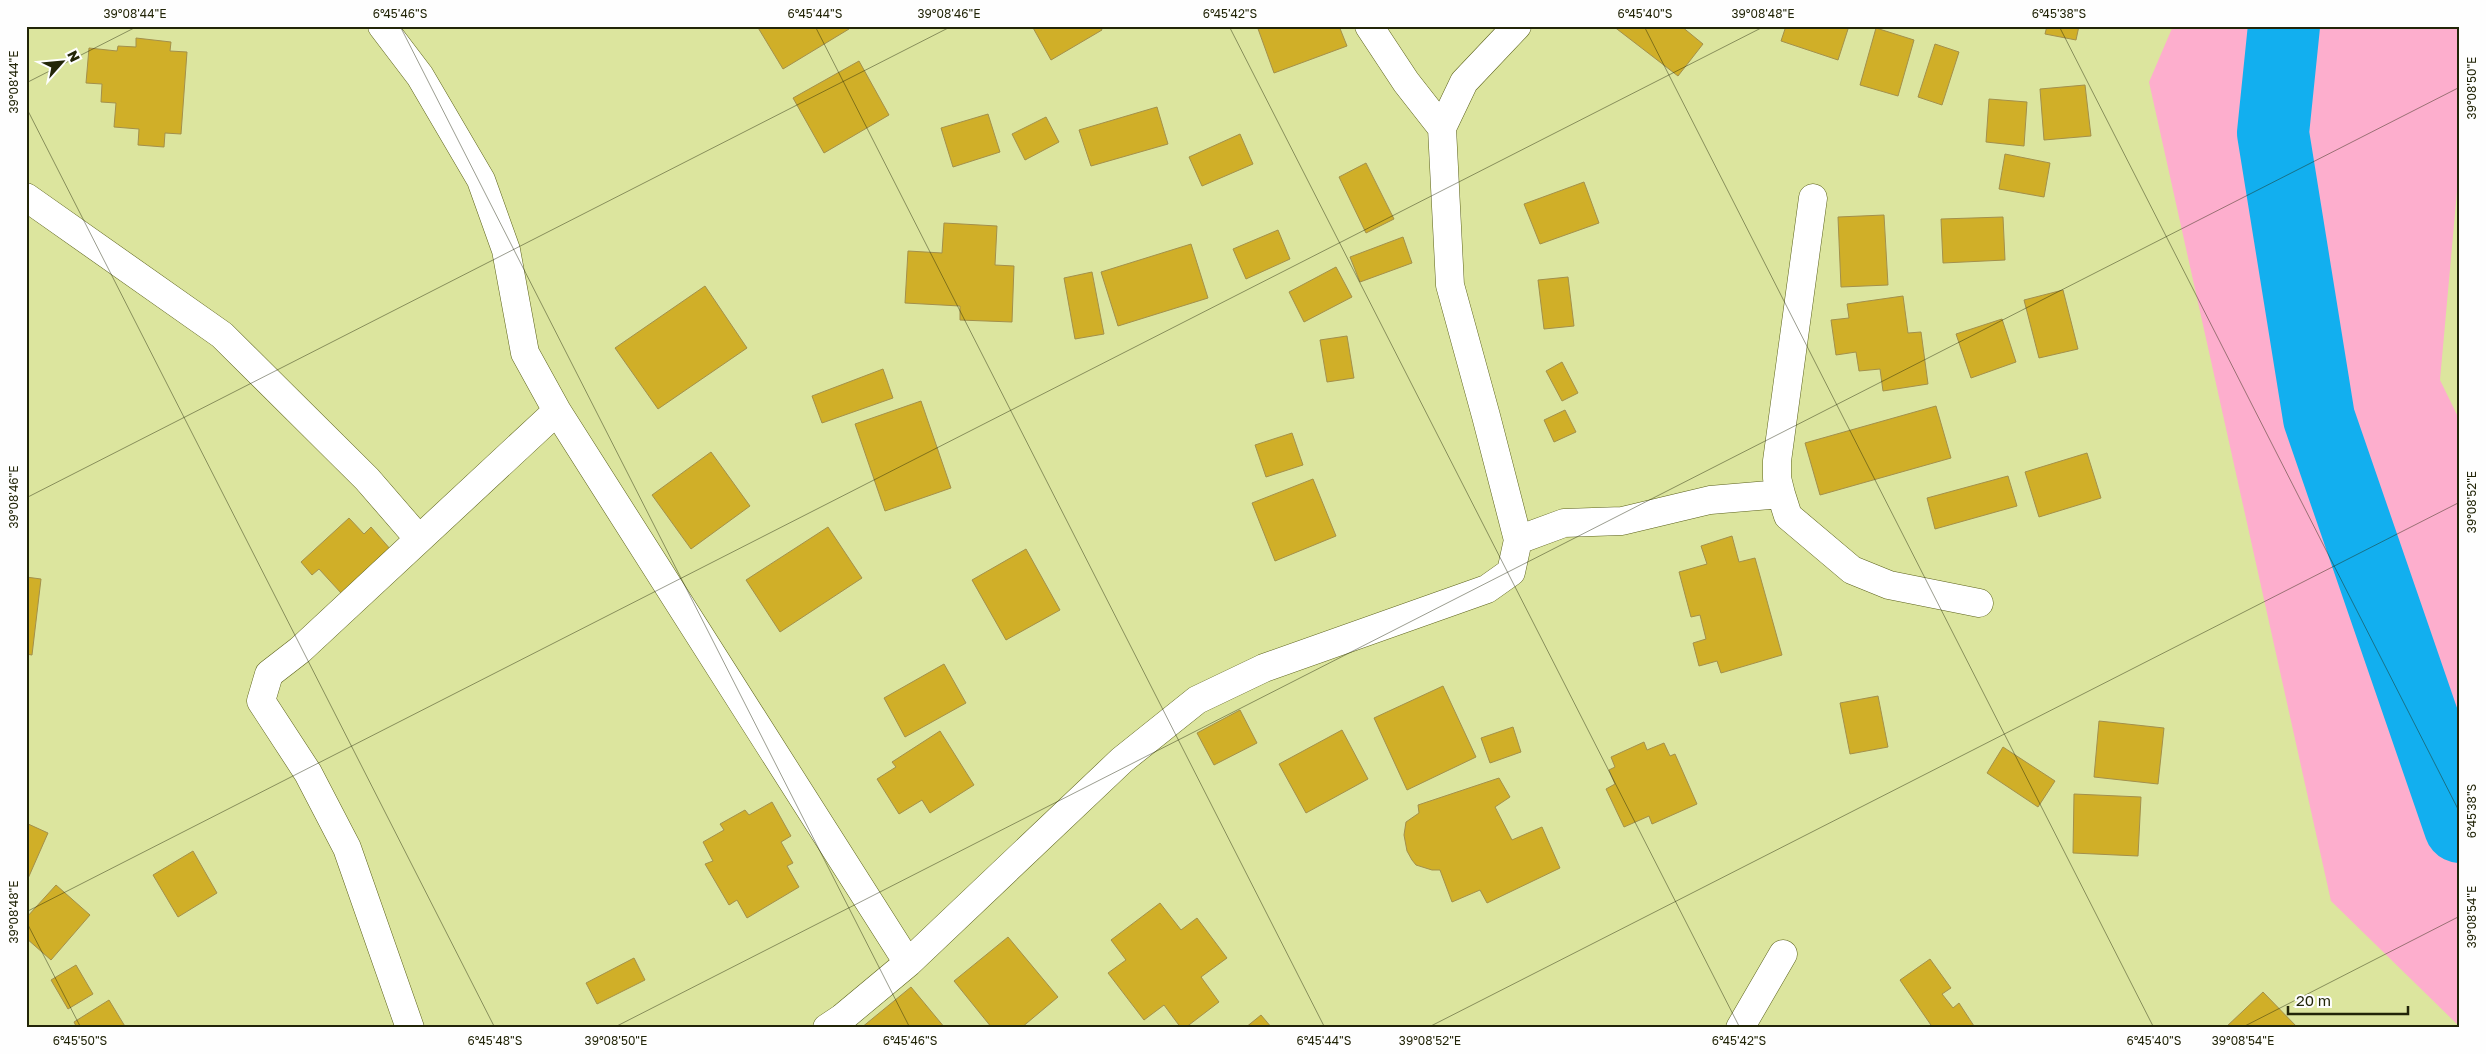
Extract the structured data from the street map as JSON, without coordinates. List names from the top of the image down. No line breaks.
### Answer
{"scale_bar":"20 m","north":"top right","coordinates":["39°08'44\"E","6°45'46\"S","6°45'44\"S","39°08'46\"E","6°45'42\"S","6°45'40\"S","39°08'48\"E","6°45'38\"S","39°08'50\"E","39°08'52\"E","39°08'54\"E","6°45'50\"S","6°45'48\"S"]}
